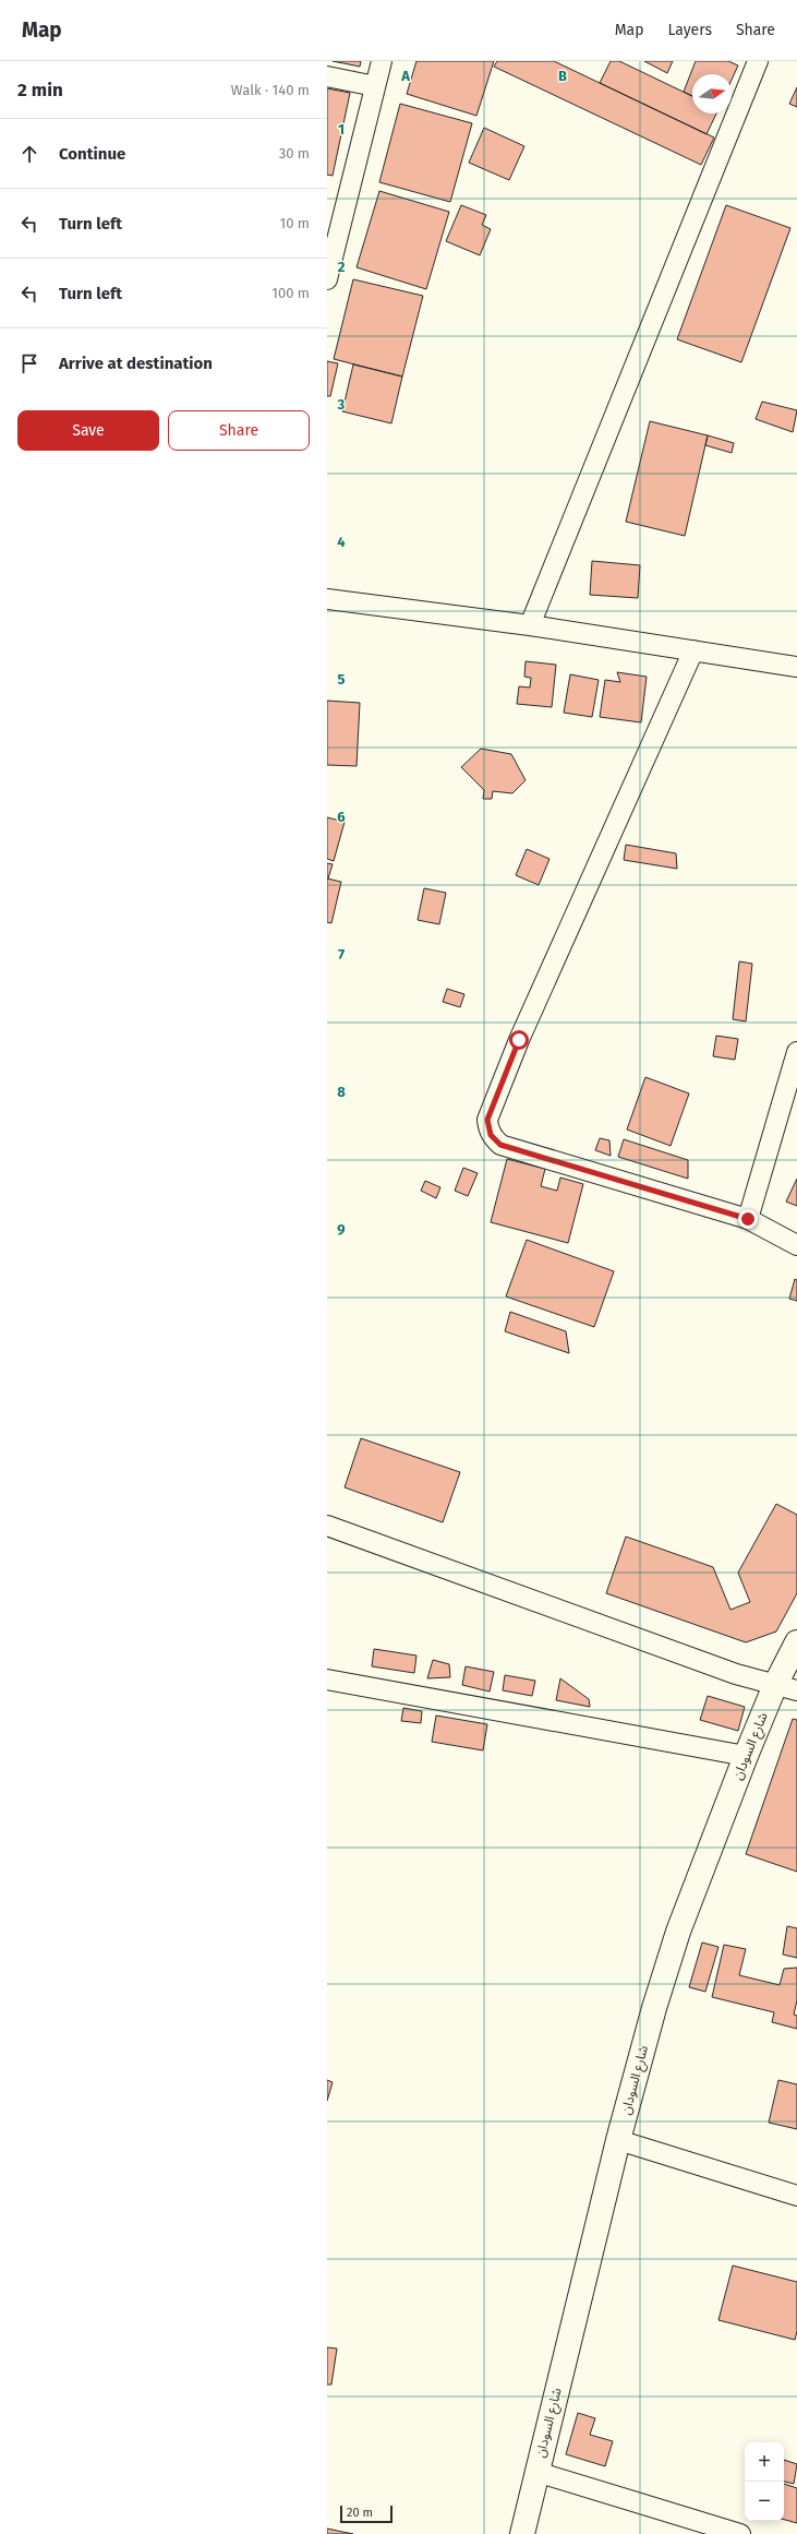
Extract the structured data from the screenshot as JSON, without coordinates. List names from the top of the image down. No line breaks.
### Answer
{"streets":{"main road":["شارع السودان"]},"scale_bar":"20 m","north":"right","page":{"header":"Map","nav":["Map","Layers","Share"],"heading":["2 min","Walk · 140 m"],"list":[["Continue","30 m"],["Turn left","10 m"],["Turn left","100 m"],"Arrive at destination"],"buttons":["Save","Share"],"map_buttons":["+","−"],"scale":"20 m"},"grid":{"columns":["A","B"],"rows":["1","2","3","4","5","6","7","8","9"]}}
